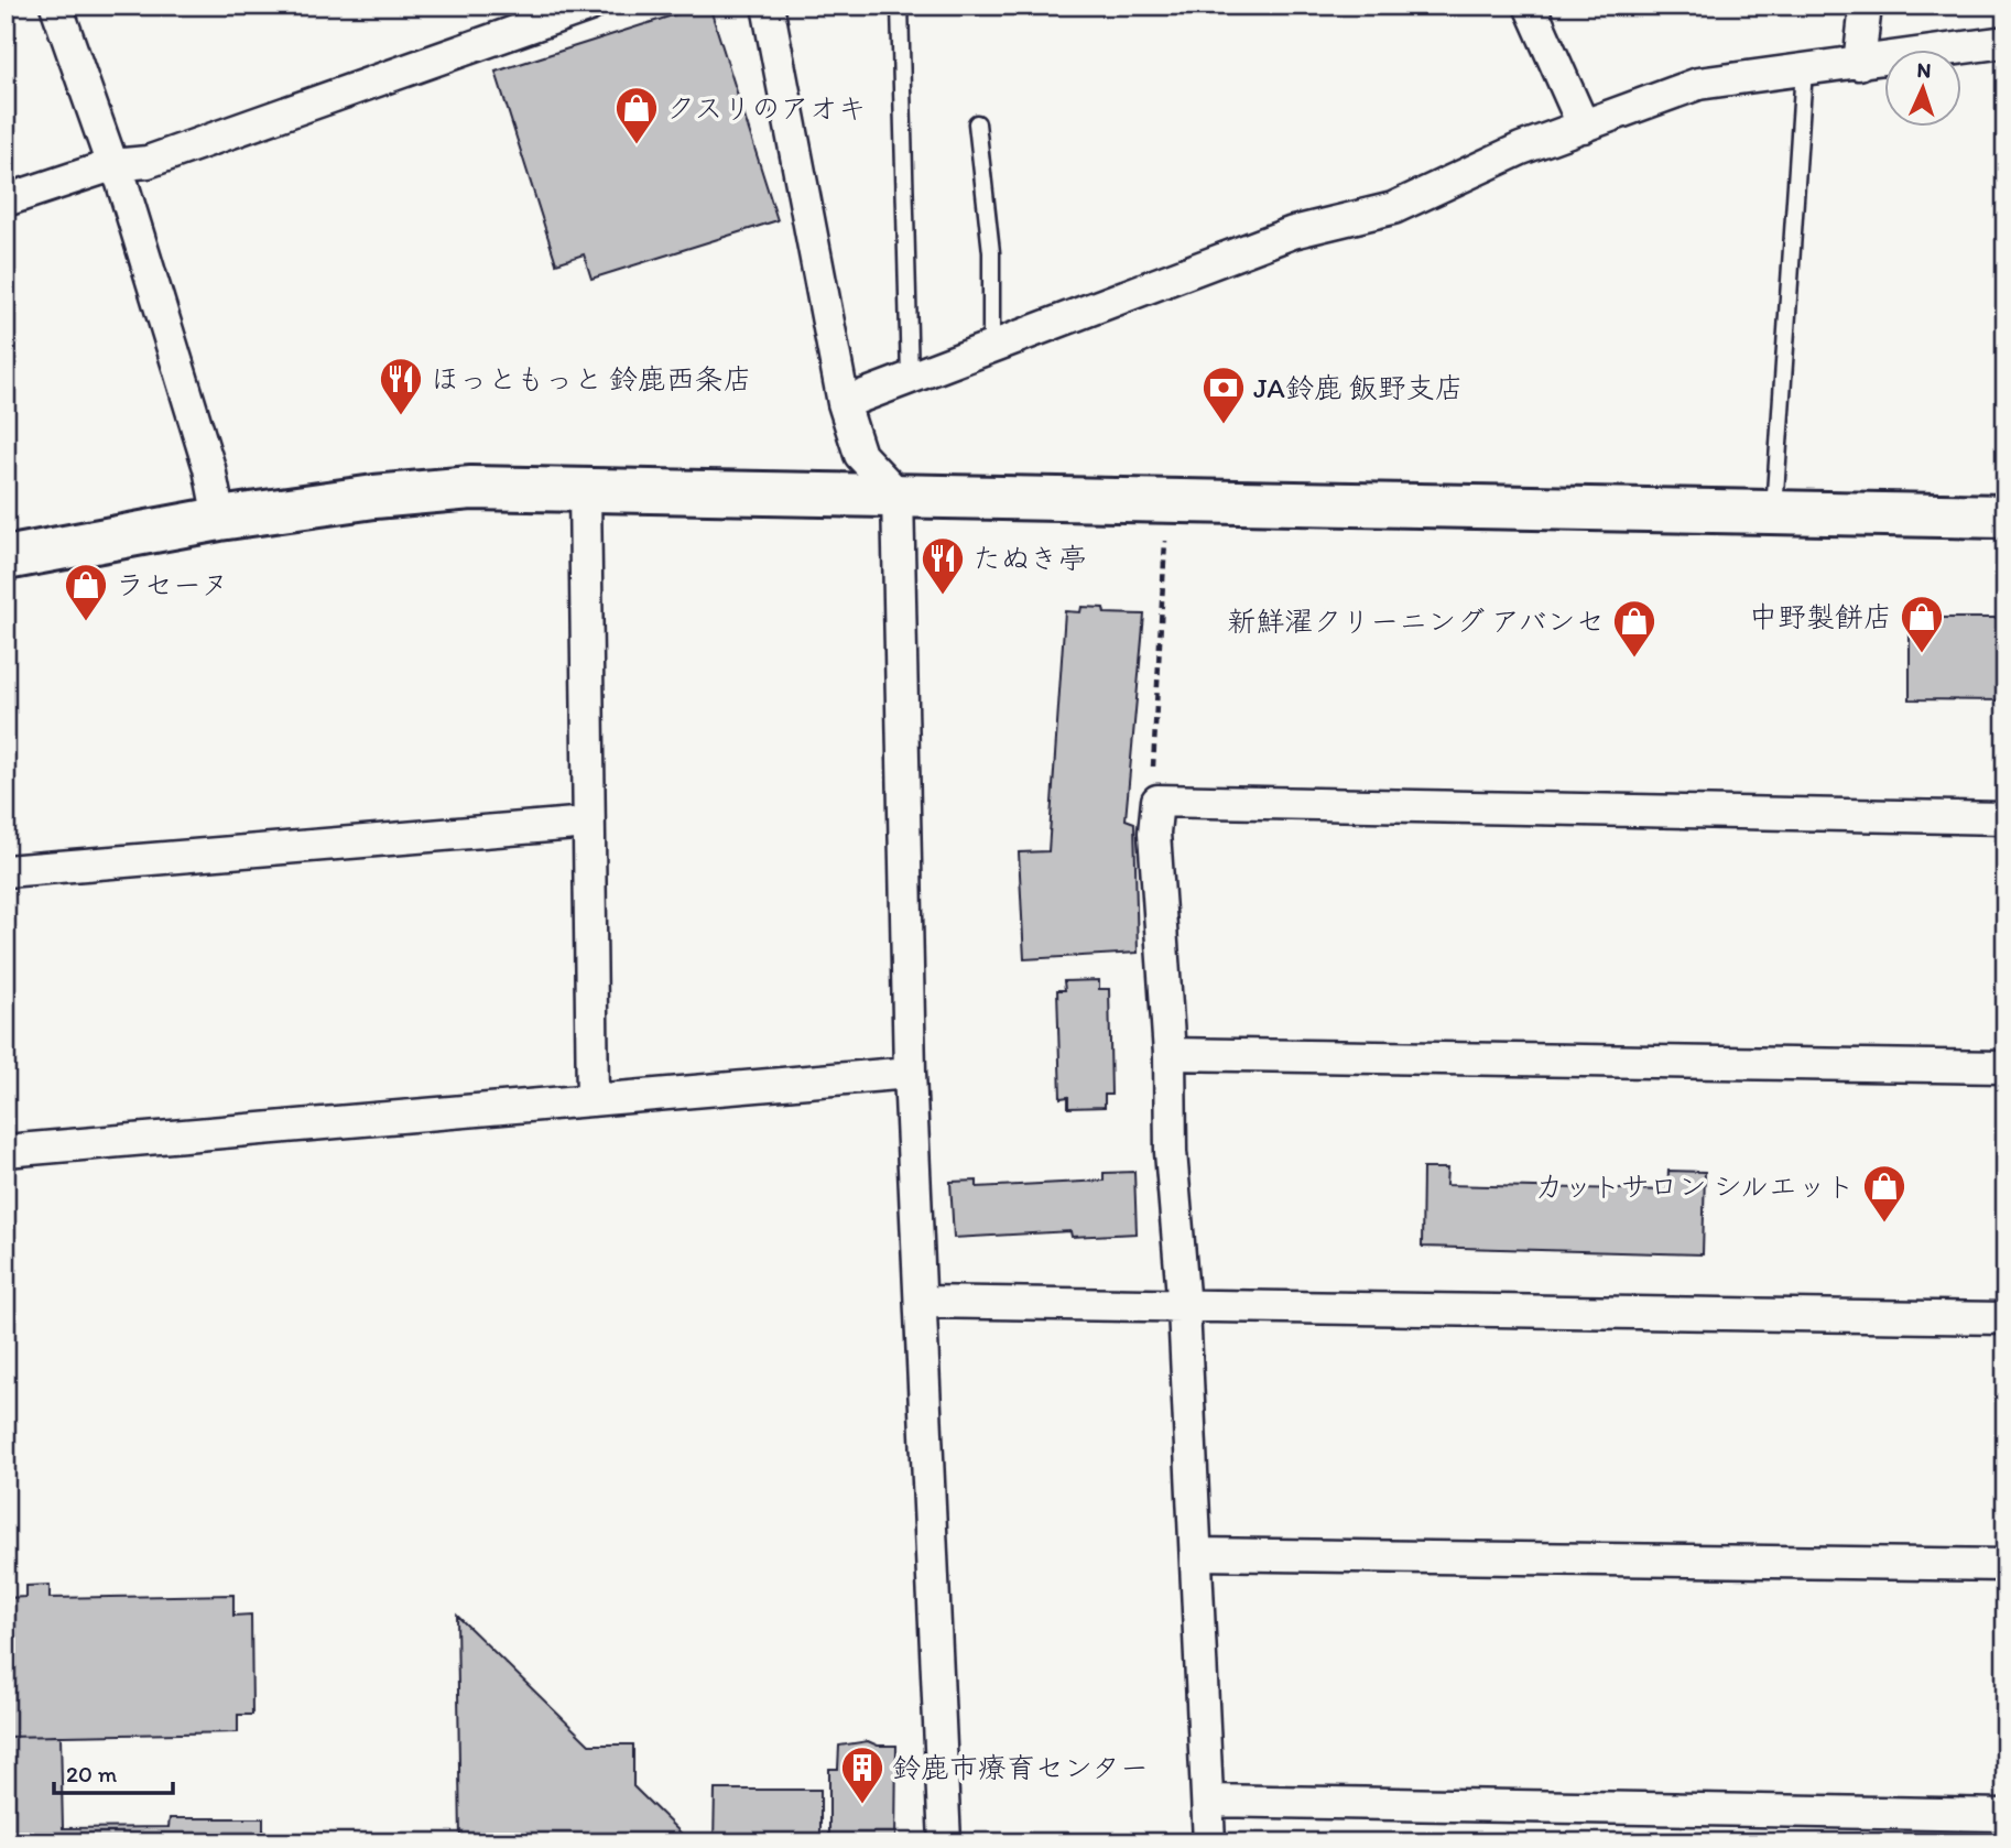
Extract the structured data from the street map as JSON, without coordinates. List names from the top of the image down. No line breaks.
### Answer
{"places":{"shop":["クスリのアオキ","ラセーヌ","中野製餅店","新鮮濯クリーニング アバンセ","カットサロン シルエット"],"restaurant":["ほっともっと 鈴鹿西条店","たぬき亭"],"bank":["JA鈴鹿 飯野支店"],"building":["鈴鹿市療育センター"]},"scale_bar":"20 m","north":"top"}
